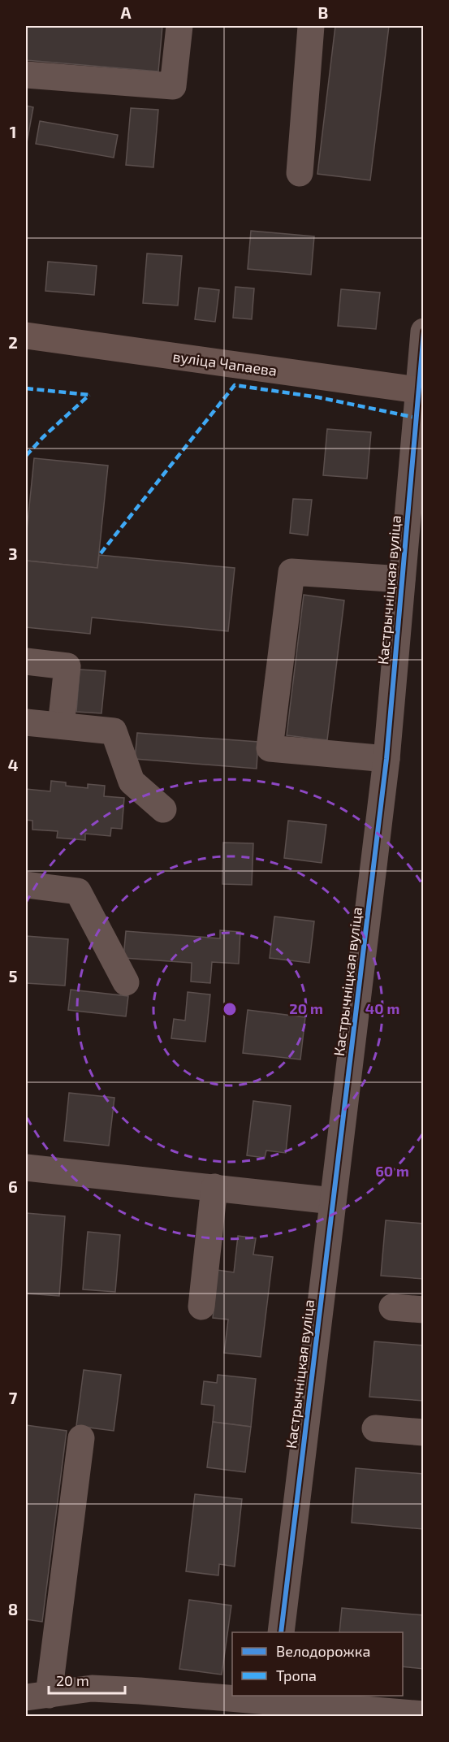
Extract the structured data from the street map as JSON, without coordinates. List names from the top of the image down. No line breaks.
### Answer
{"streets":{"main road":["вуліца Чапаева"],"street":["Кастрычніцкая вуліца"]},"crossings":[["вуліца Чапаева","Кастрычніцкая вуліца"]],"legend":["Велодорожка","Тропа"],"scale_bar":"20 m","grid":{"columns":["A","B"],"rows":["1","2","3","4","5","6","7","8"]},"rings":["20 m","40 m","60 m"]}
